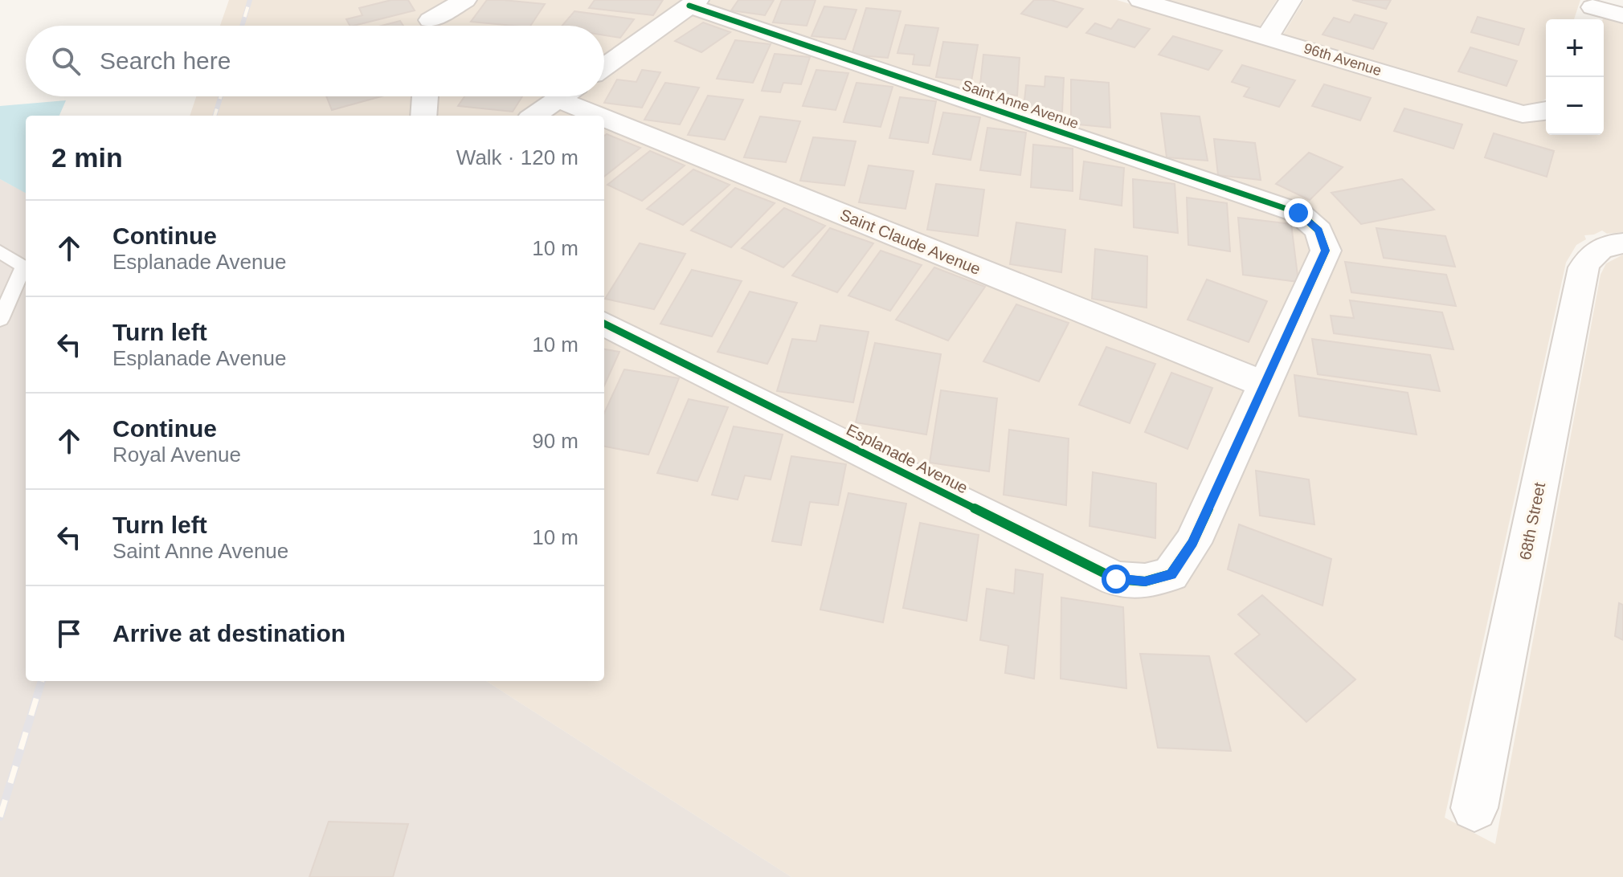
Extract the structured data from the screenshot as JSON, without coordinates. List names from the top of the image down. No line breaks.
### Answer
{"streets":{"street":["96th Avenue","Saint Anne Avenue","Saint Claude Avenue","Esplanade Avenue","68th Street"]},"crossings":[["Saint Anne Avenue","Esplanade Avenue"],["Saint Claude Avenue","Esplanade Avenue"]],"page":{"map_buttons":["+","−"],"search":"Search here","heading":["2 min","Walk · 120 m"],"list":[["Continue","Esplanade Avenue","10 m"],["Turn left","Esplanade Avenue","10 m"],["Continue","Royal Avenue","90 m"],["Turn left","Saint Anne Avenue","10 m"],"Arrive at destination"]}}
